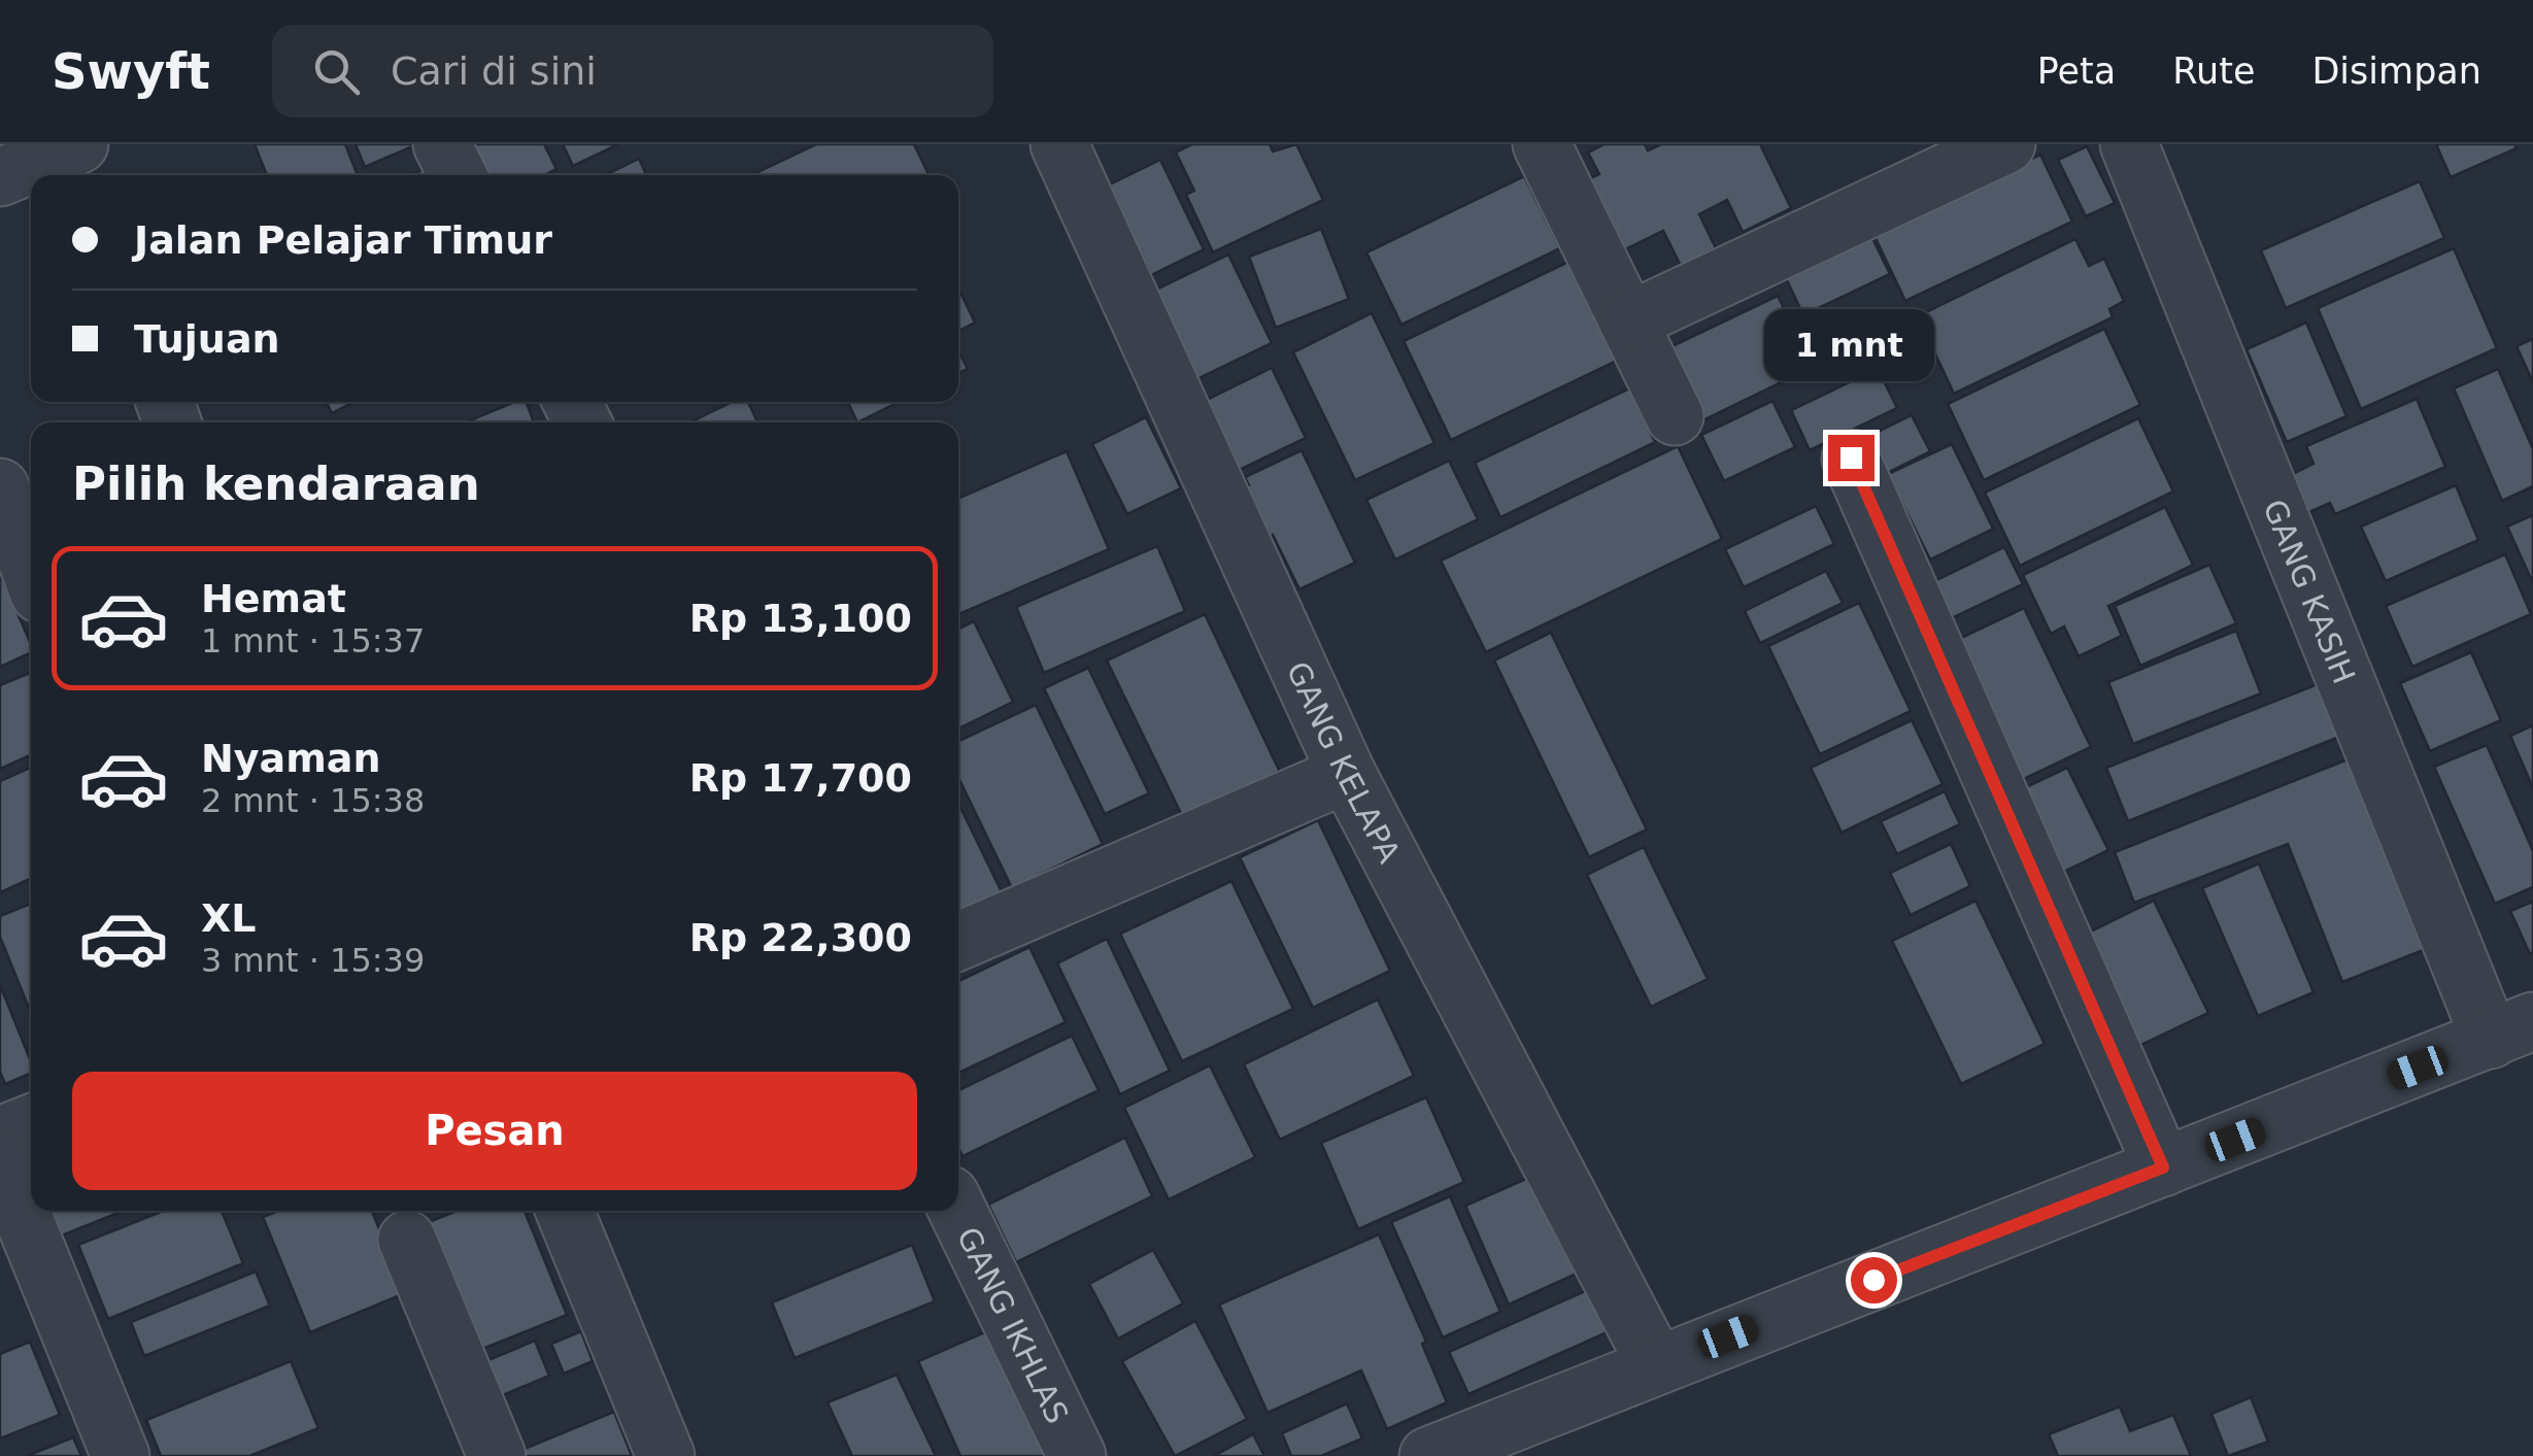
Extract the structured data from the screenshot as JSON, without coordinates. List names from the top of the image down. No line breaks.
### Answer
{"streets":{"street":["GANG KASIH","GANG KELAPA","GANG IKHLAS"]},"page":{"header":"Swyft","search":"Cari di sini","nav":["Peta","Rute","Disimpan"],"banner":["Jalan Pelajar Timur","Tujuan"],"bubble":"1 mnt","heading":"Pilih kendaraan","list":[{"name":"Hemat","note":"1 mnt · 15:37","value":"Rp 13,100"},{"name":"Nyaman","note":"2 mnt · 15:38","value":"Rp 17,700"},{"name":"XL","note":"3 mnt · 15:39","value":"Rp 22,300"}],"buttons":"Pesan"}}
